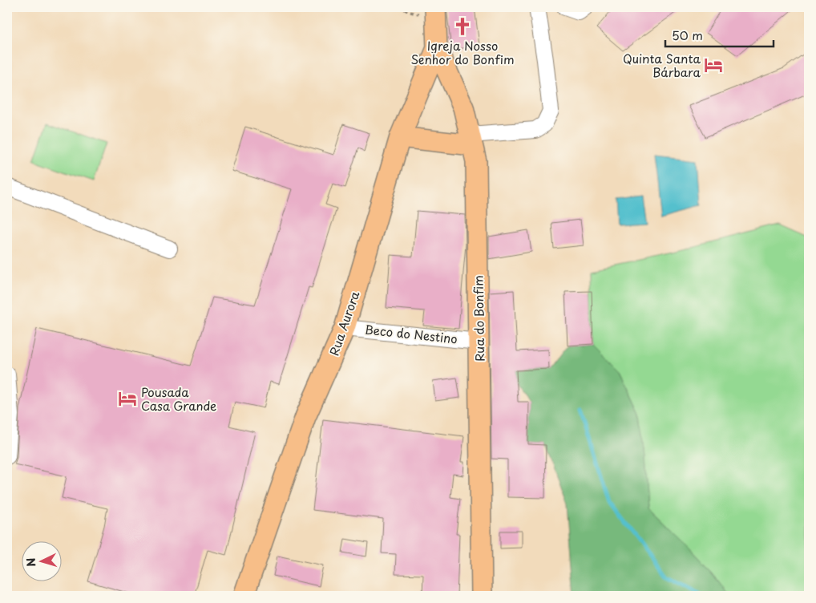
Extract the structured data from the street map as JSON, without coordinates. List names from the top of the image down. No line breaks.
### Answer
{"streets":{"main road":["Rua do Bonfim","Rua Aurora"],"street":["Beco do Nestino"]},"crossings":[["Rua do Bonfim","Rua Aurora"],["Rua do Bonfim","Beco do Nestino"],["Rua Aurora","Beco do Nestino"]],"places":{"church":["Igreja Nosso Senhor do Bonfim"],"hotel":["Quinta Santa Bárbara","Pousada Casa Grande"]},"scale_bar":"50 m","north":"left"}
